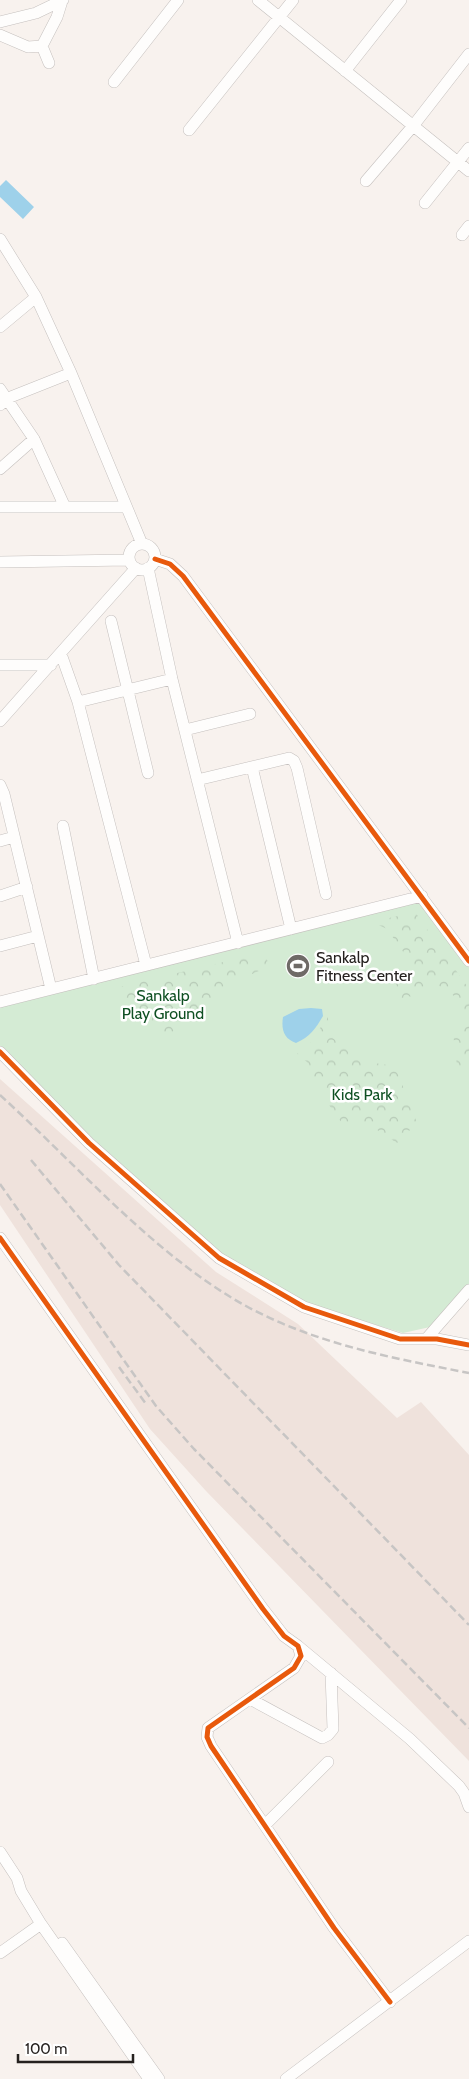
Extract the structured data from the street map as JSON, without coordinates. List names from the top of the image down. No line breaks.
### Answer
{"parks":["Sankalp Play Ground","Kids Park"],"places":{"sports":["Sankalp Fitness Center"]},"scale_bar":"100 m"}
